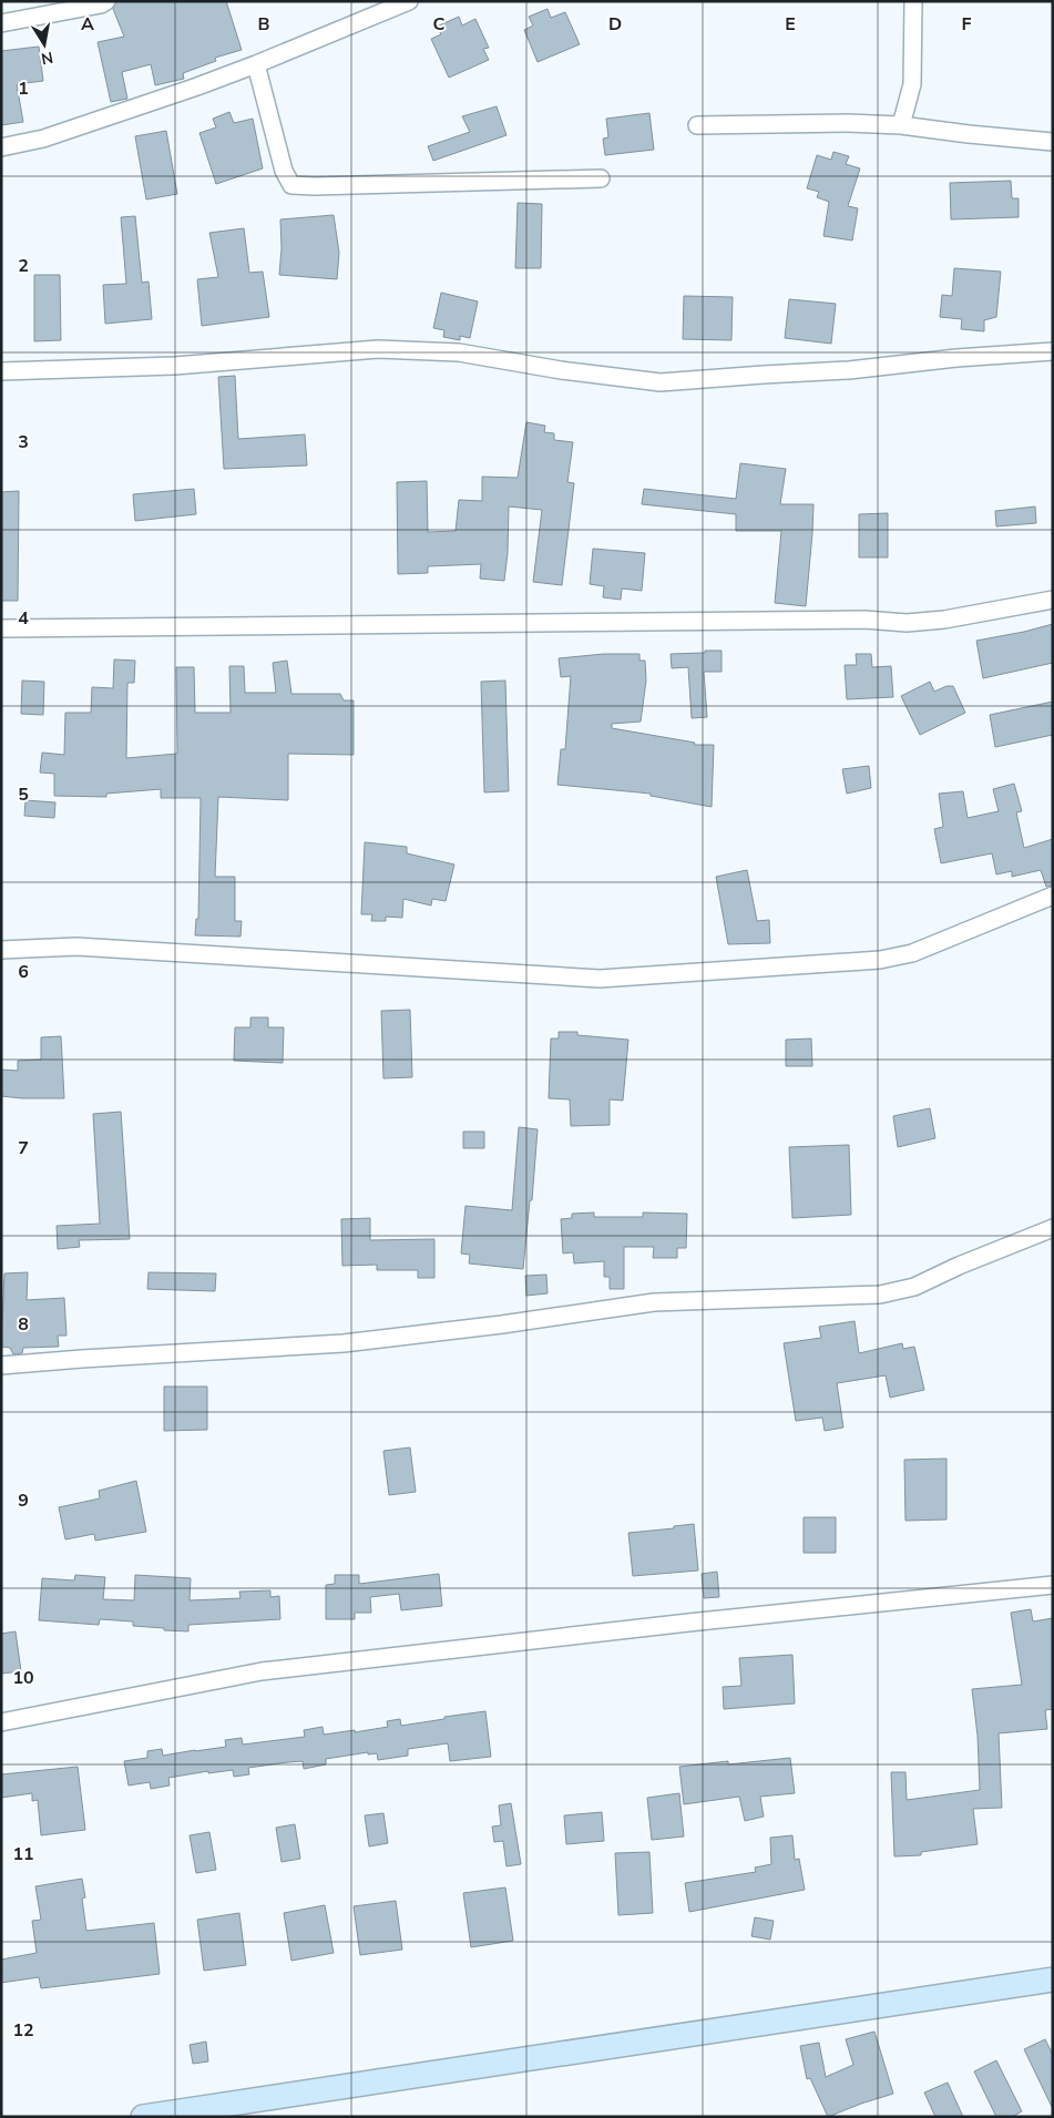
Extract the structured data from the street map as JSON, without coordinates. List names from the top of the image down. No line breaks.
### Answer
{"north":"bottom","grid":{"columns":["A","B","C","D","E","F"],"rows":["1","2","3","4","5","6","7","8","9","10","11","12"]}}
